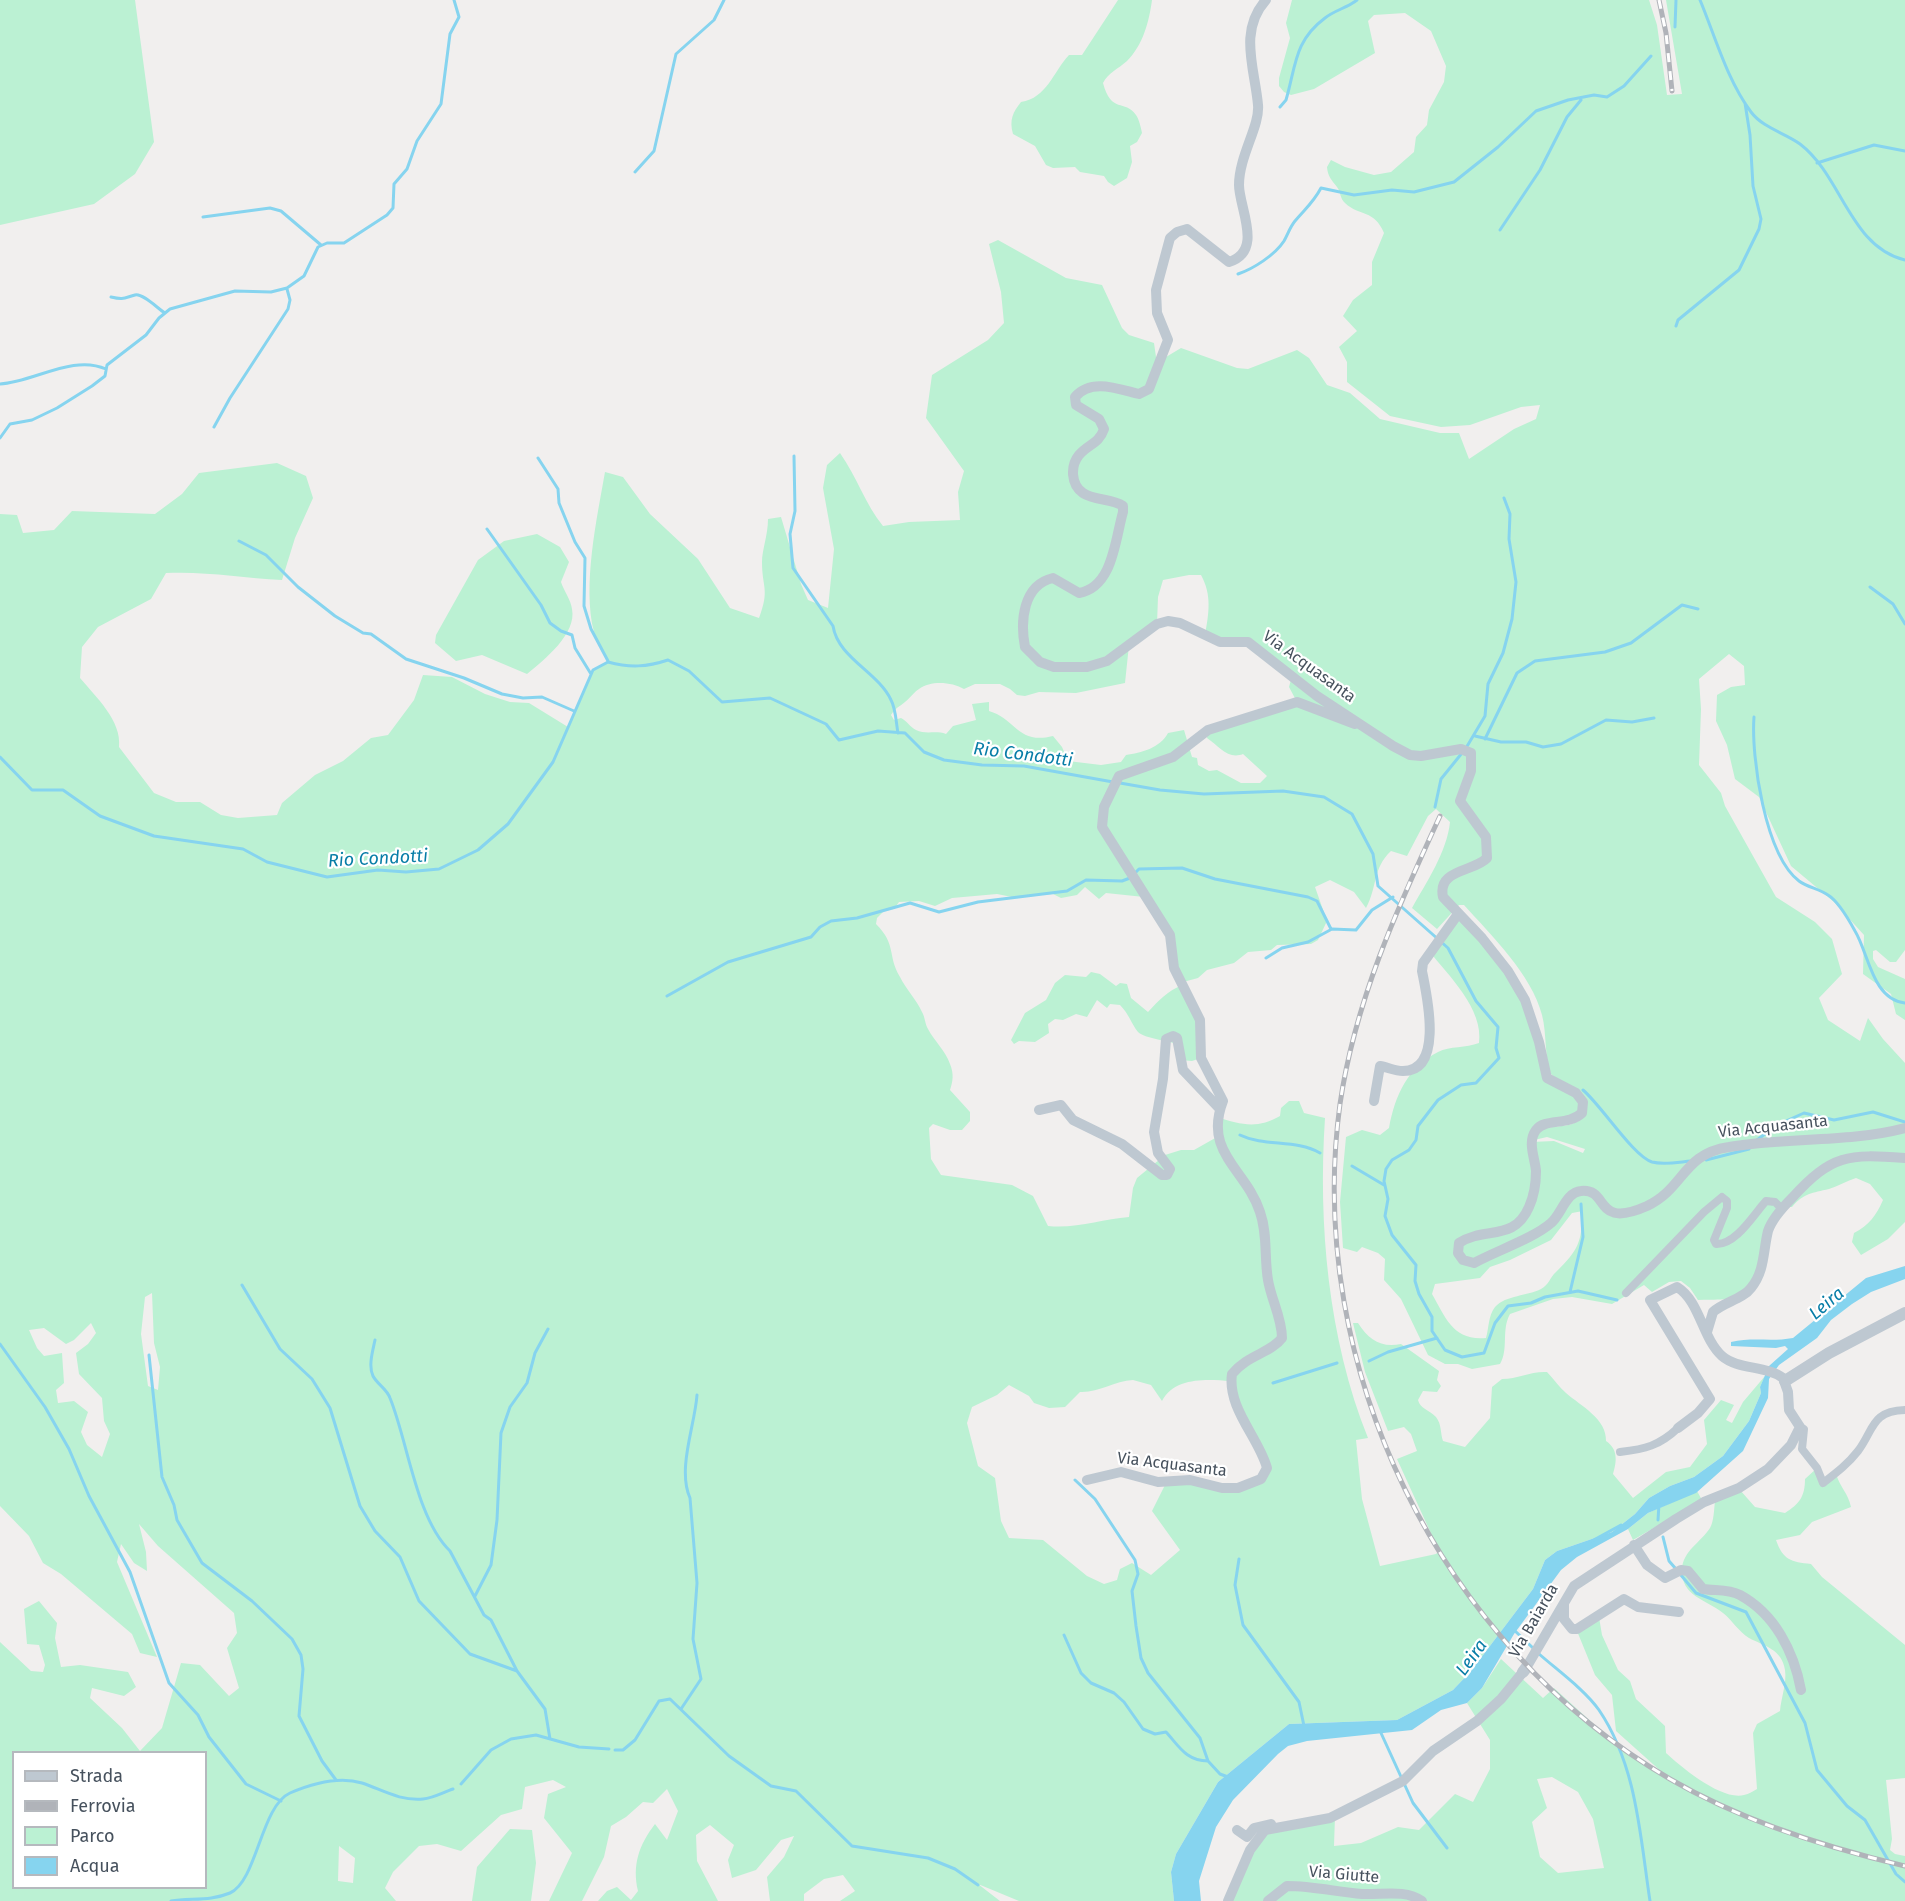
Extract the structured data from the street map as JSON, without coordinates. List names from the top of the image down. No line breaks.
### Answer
{"streets":{"street":["Via Acquasanta","Via Baiarda","Via Giutte"]},"water":["Rio Condotti","Leira"],"legend":["Strada","Ferrovia","Parco","Acqua"]}
